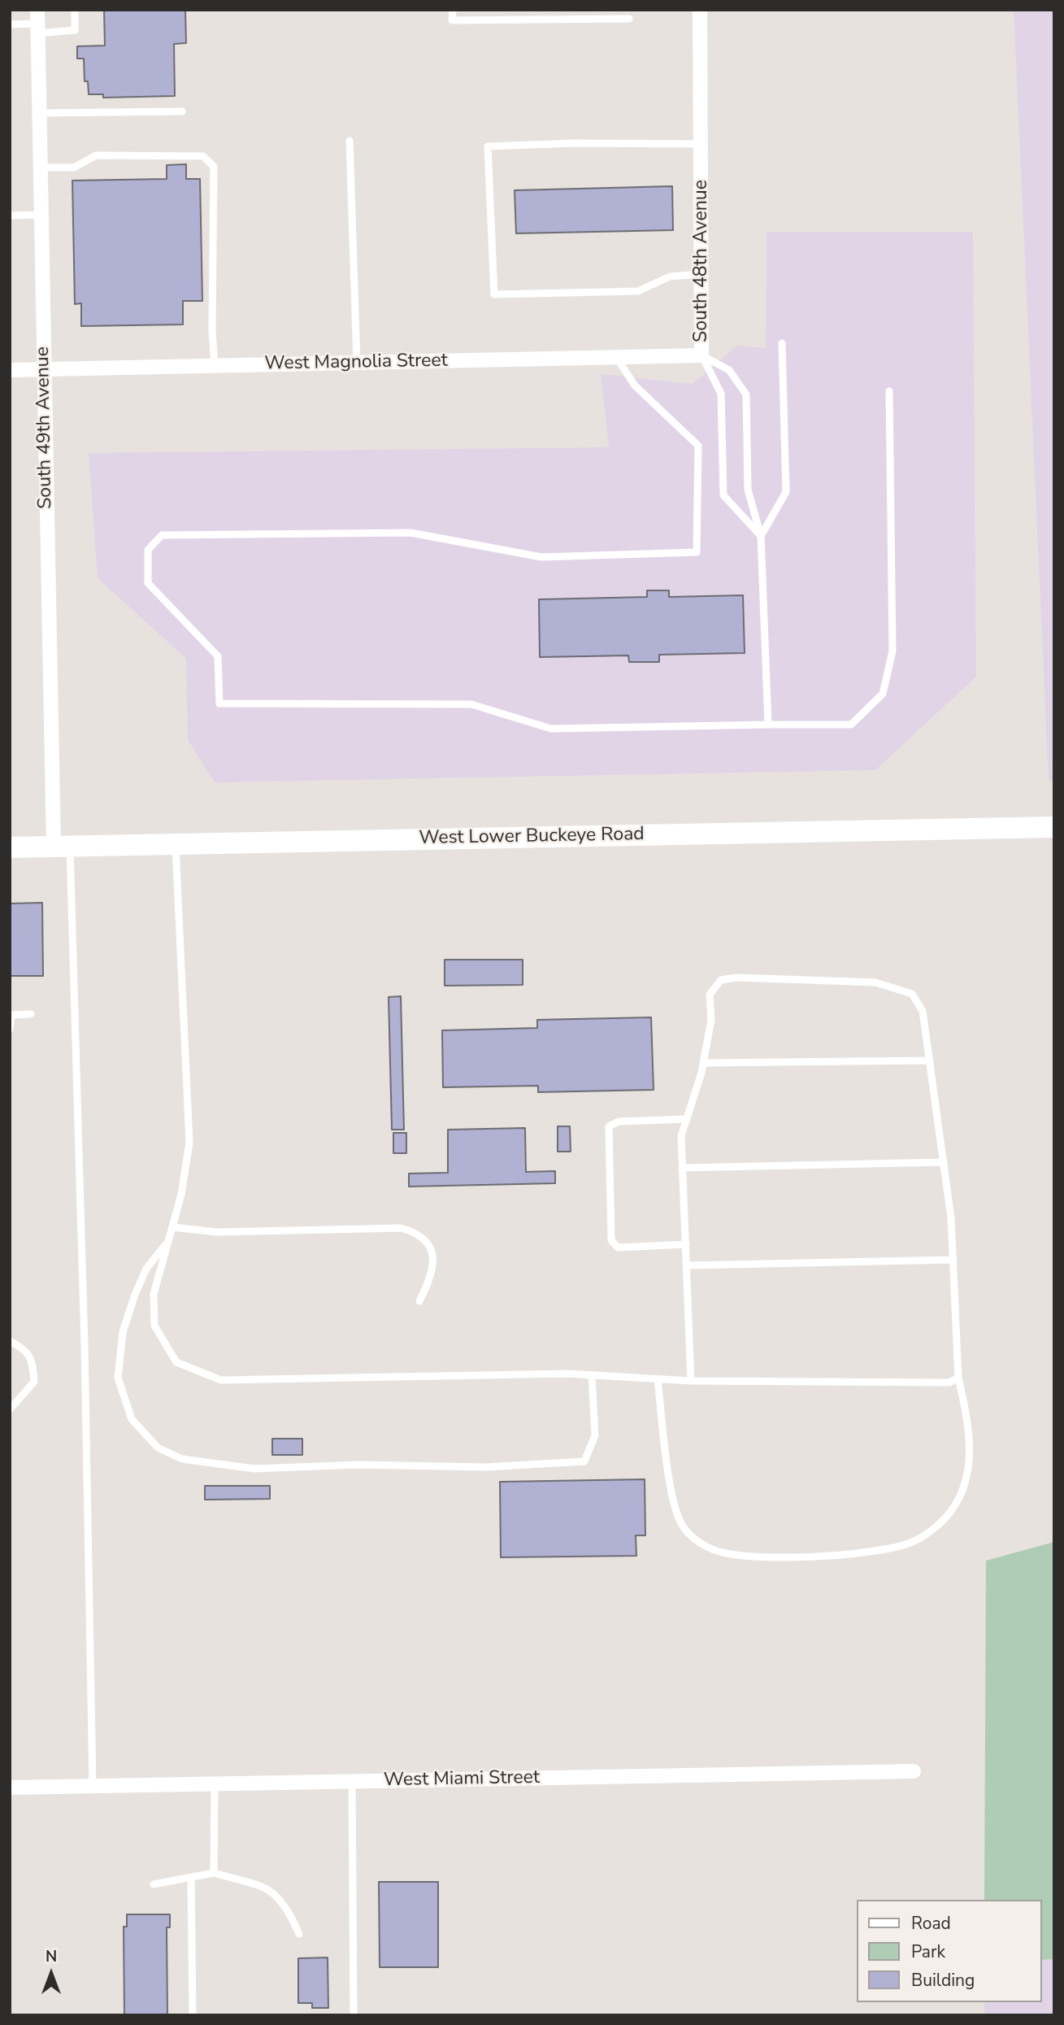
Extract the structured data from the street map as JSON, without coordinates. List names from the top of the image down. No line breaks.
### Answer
{"streets":{"main road":["West Lower Buckeye Road"],"street":["South 48th Avenue","West Magnolia Street","South 49th Avenue","West Miami Street"]},"crossings":[["South 48th Avenue","West Magnolia Street"],["West Magnolia Street","South 49th Avenue"],["South 49th Avenue","West Lower Buckeye Road"]],"legend":["Road","Park","Building"],"north":"top"}
